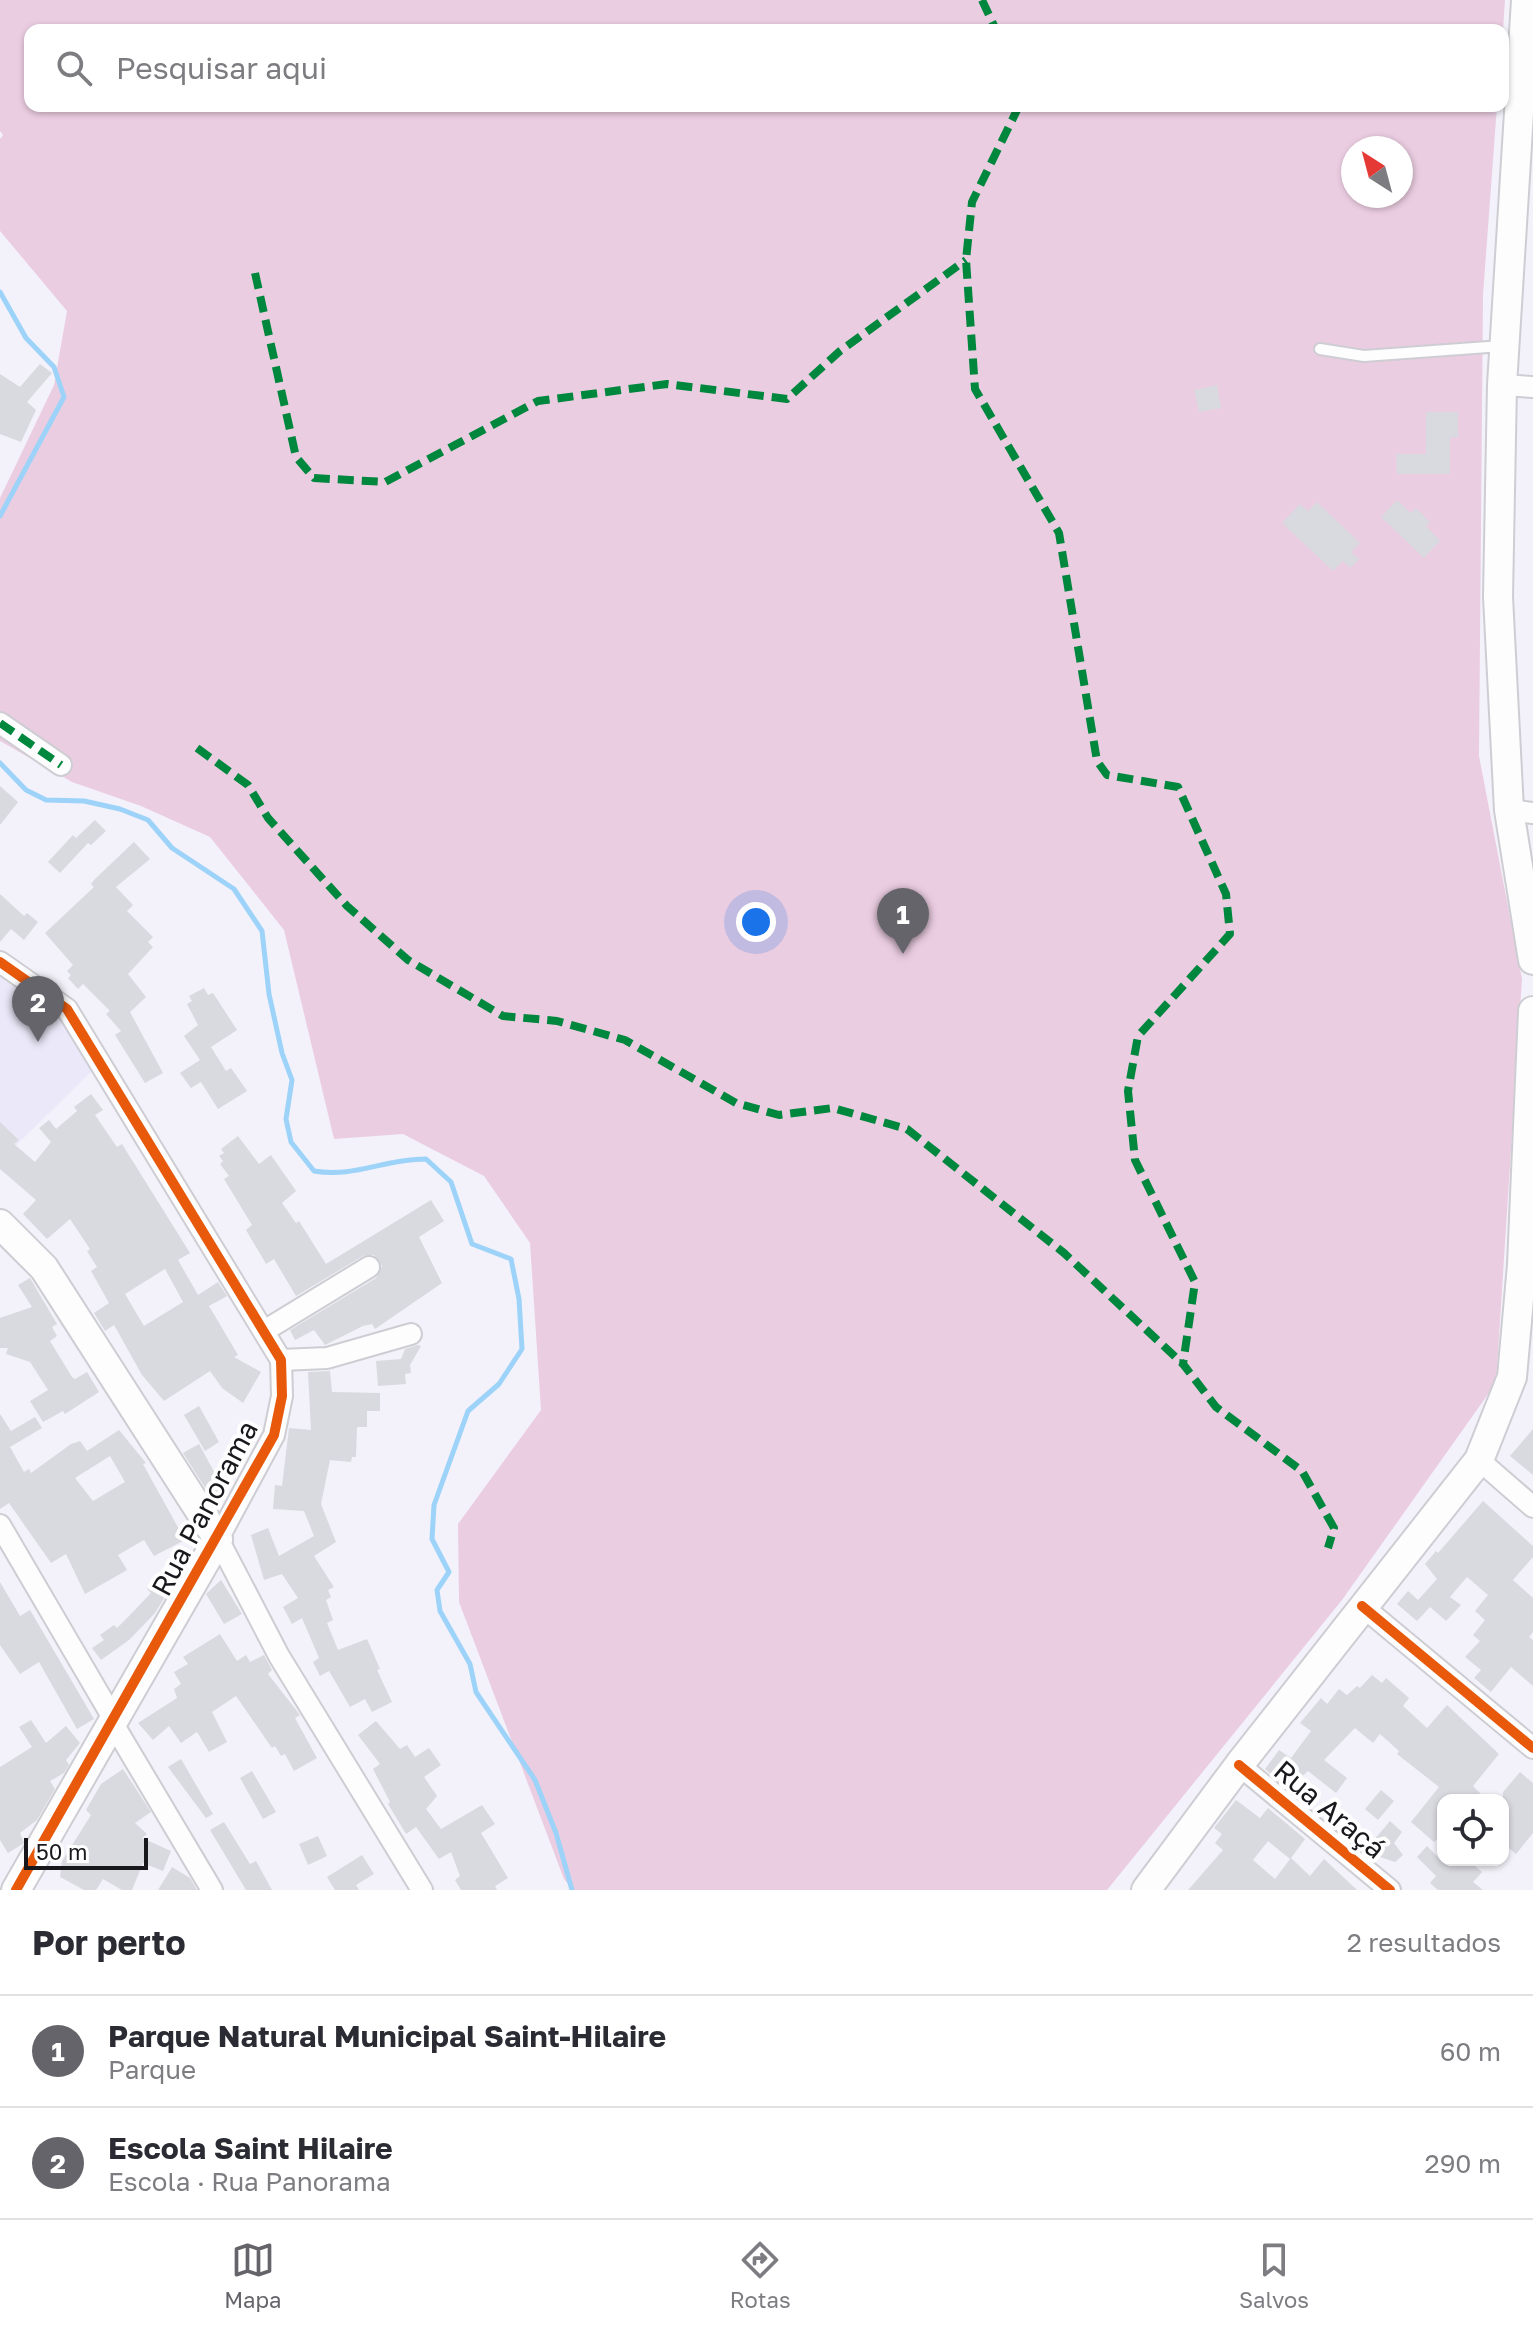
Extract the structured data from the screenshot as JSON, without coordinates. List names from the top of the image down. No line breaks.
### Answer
{"streets":{"main road":["Rua Panorama"],"street":["Rua Araçá"]},"scale_bar":"50 m","north":"top left","page":{"search":"Pesquisar aqui","pins":["1","2"],"scale":"50 m","heading":["Por perto","2 resultados"],"list":[{"mark":"1","name":"Parque Natural Municipal Saint-Hilaire","note":"Parque","value":"60 m"},{"mark":"2","name":"Escola Saint Hilaire","note":"Escola · Rua Panorama","value":"290 m"}],"nav":["Mapa","Rotas","Salvos"]}}
